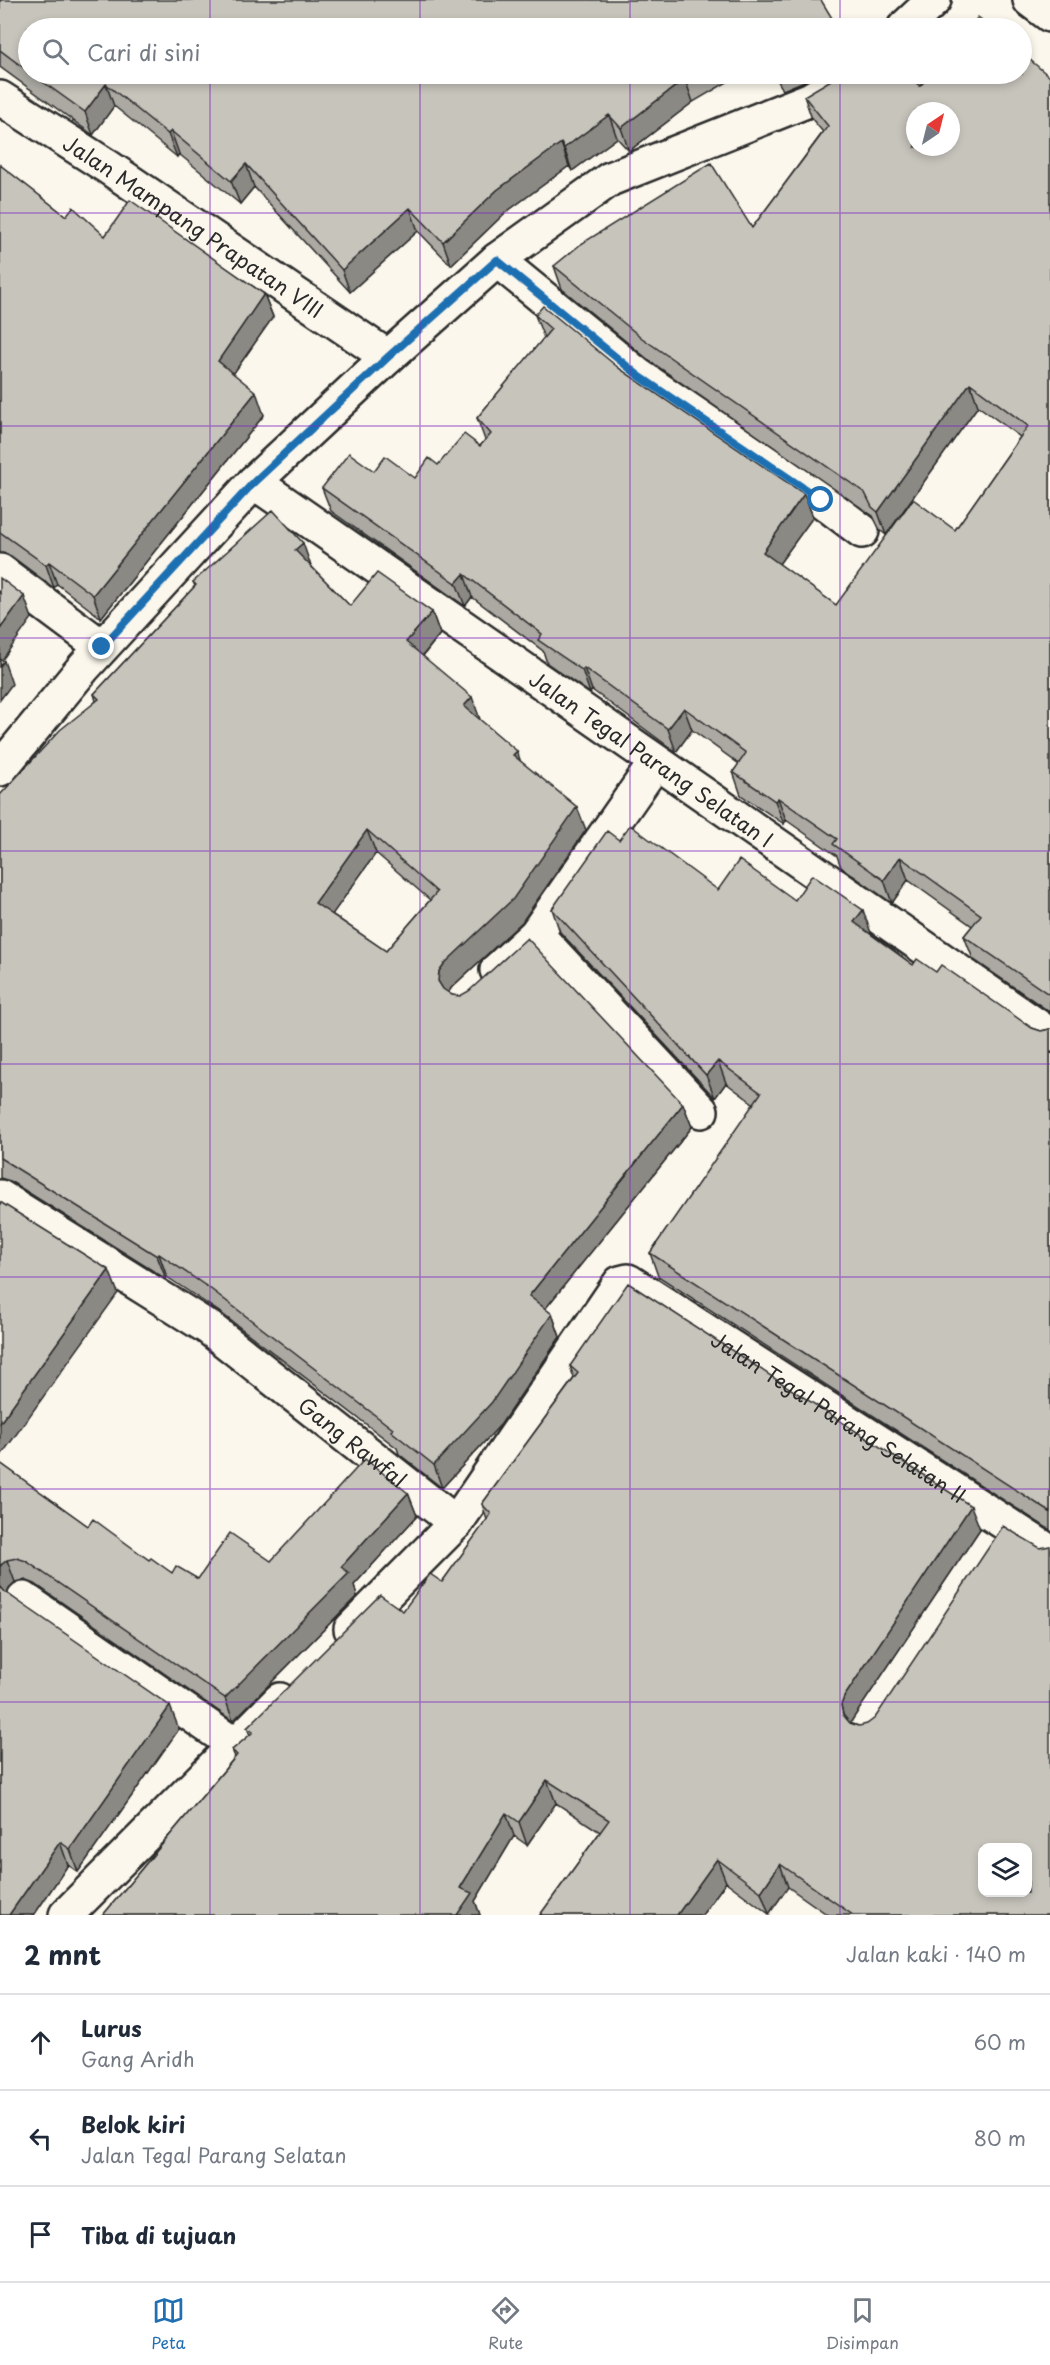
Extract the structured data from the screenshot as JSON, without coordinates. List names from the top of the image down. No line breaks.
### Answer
{"streets":{"street":["Jalan Mampang Prapatan VIII","Jalan Tegal Parang Selatan I","Jalan Tegal Parang Selatan II","Gang Rawfal"]},"crossings":[["Jalan Tegal Parang Selatan II","Gang Rawfal"]],"north":"top right","page":{"search":"Cari di sini","heading":["2 mnt","Jalan kaki · 140 m"],"list":[["Lurus","Gang Aridh","60 m"],["Belok kiri","Jalan Tegal Parang Selatan","80 m"],"Tiba di tujuan"],"nav":["Peta","Rute","Disimpan"]}}
